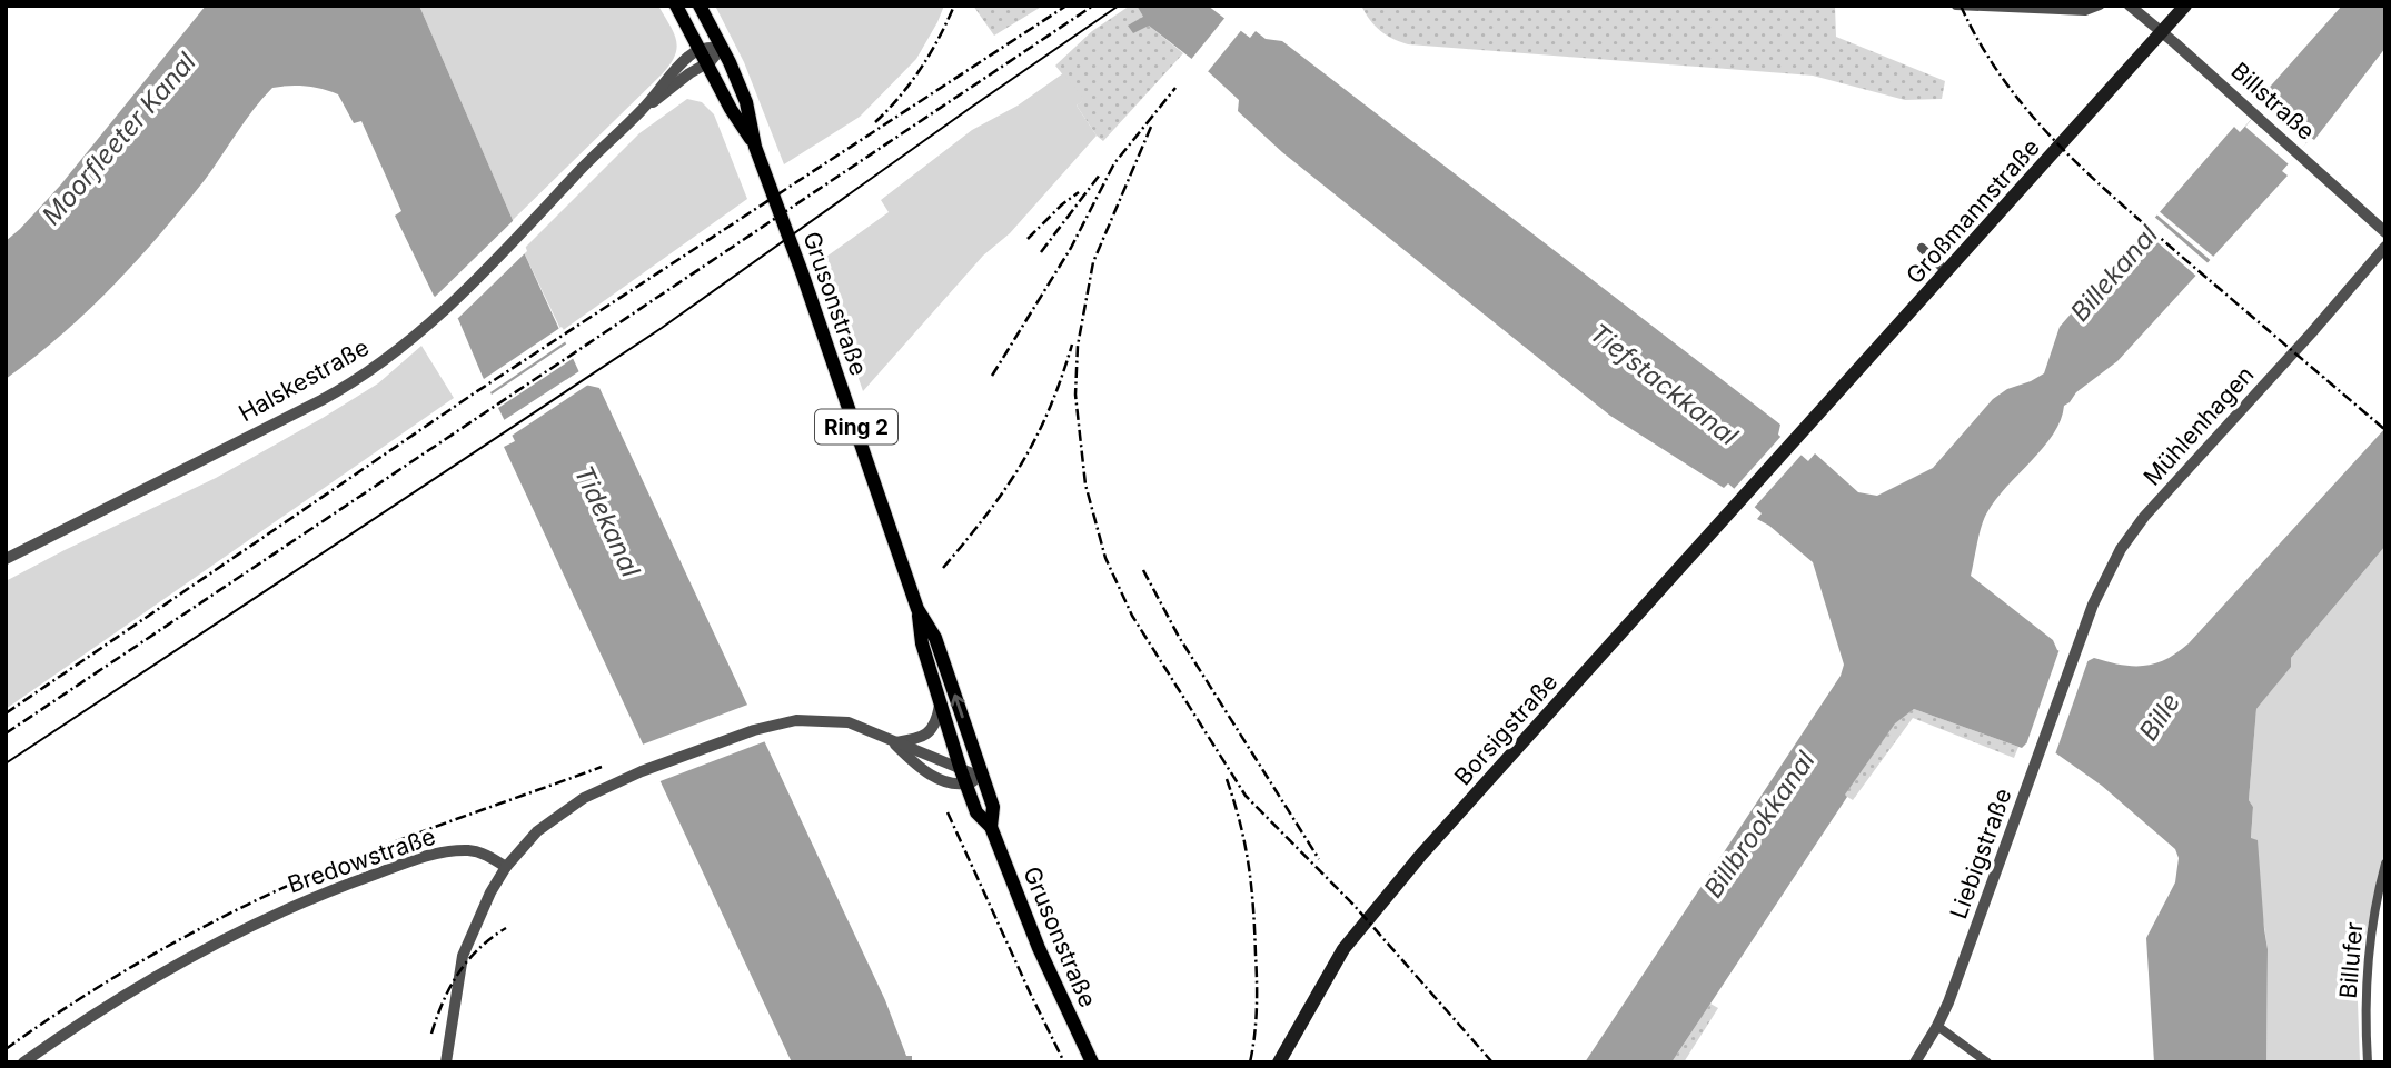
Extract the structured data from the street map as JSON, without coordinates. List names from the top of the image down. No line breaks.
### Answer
{"streets":{"main road":["Großmannstraße","Grusonstraße","Ring 2","Borsigstraße"],"street":["Billstraße","Halskestraße","Mühlenhagen","Liebigstraße","Bredowstraße","Billufer"]},"crossings":[["Billstraße","Großmannstraße"],["Großmannstraße","Borsigstraße"],["Grusonstraße","Halskestraße"],["Mühlenhagen","Liebigstraße"]],"water":["Moorfleeter Kanal","Billekanal","Tiefstackkanal","Tidekanal","Bille","Billbrookkanal"]}
